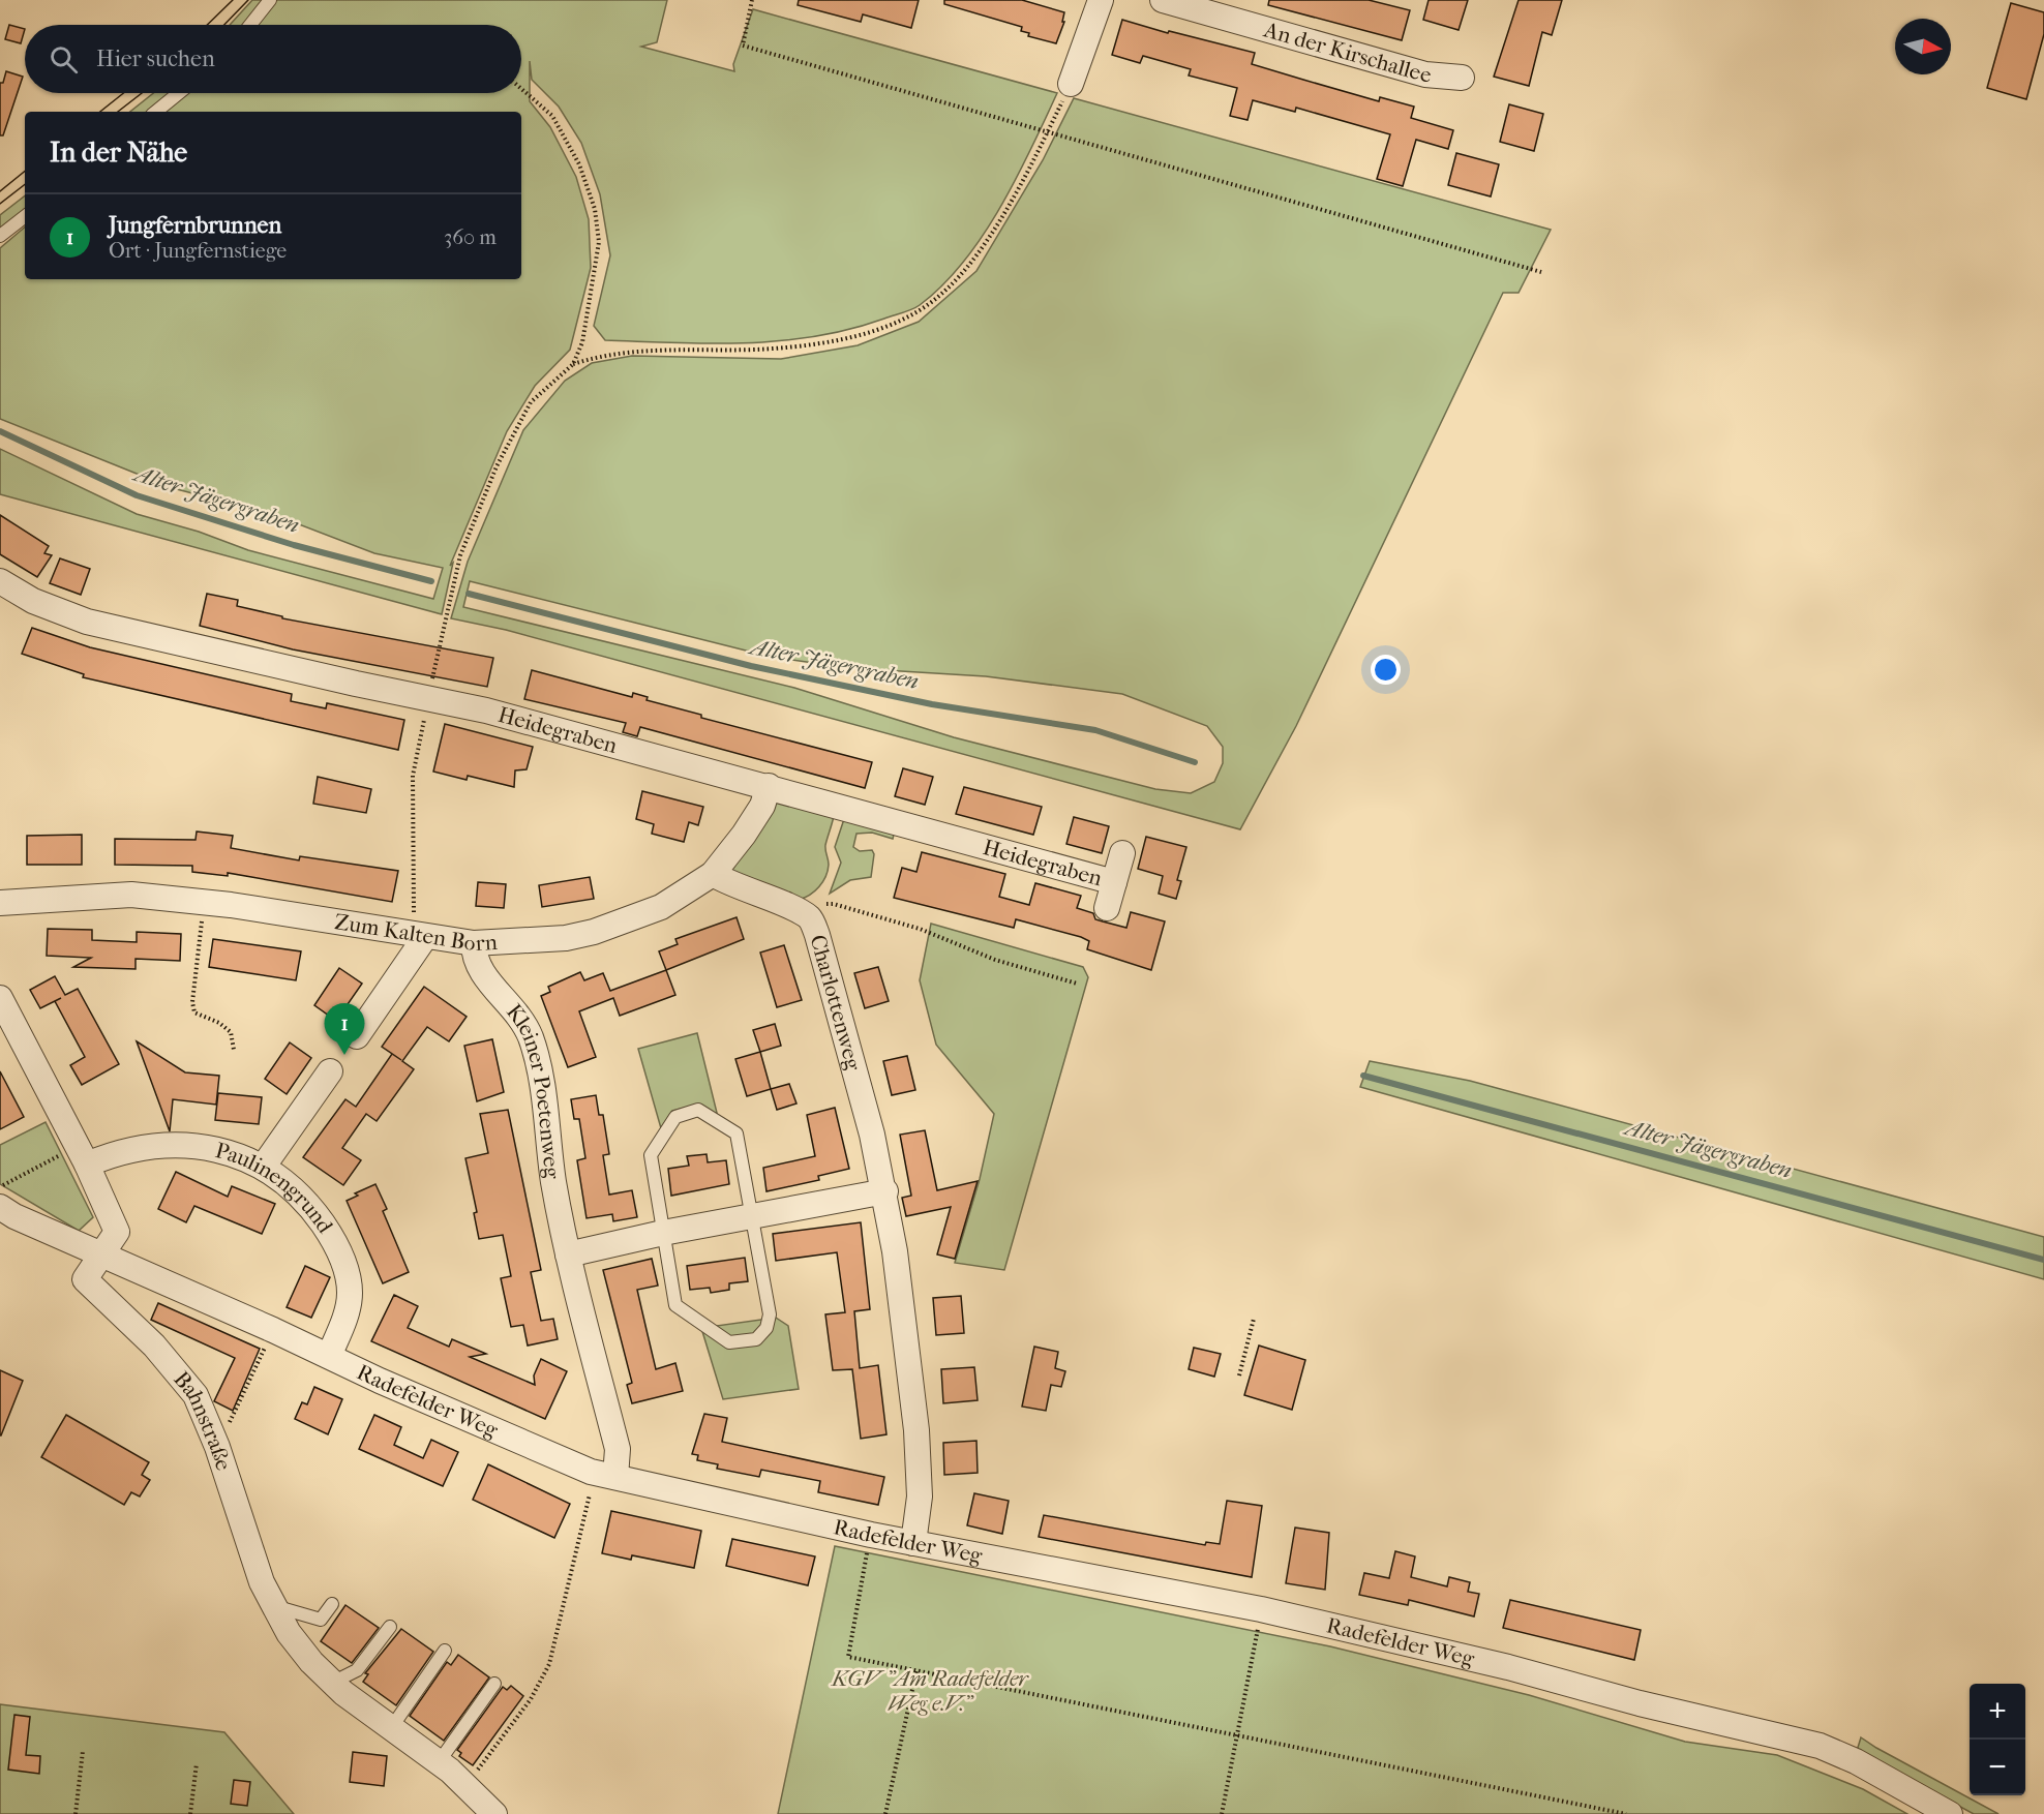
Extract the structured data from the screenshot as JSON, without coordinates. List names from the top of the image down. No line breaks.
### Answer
{"streets":{"street":["An der Kirschallee","Heidegraben","Zum Kalten Born","Charlottenweg","Kleiner Poetenweg","Paulinengrund","Radefelder Weg","Bahnstraße"]},"crossings":[["Heidegraben","Zum Kalten Born"],["Zum Kalten Born","Charlottenweg"],["Zum Kalten Born","Kleiner Poetenweg"],["Charlottenweg","Radefelder Weg"],["Kleiner Poetenweg","Radefelder Weg"],["Paulinengrund","Radefelder Weg"],["Paulinengrund","Bahnstraße"],["Radefelder Weg","Bahnstraße"]],"water":["Alter Jägergraben"],"parks":["KGV \"Am Radefelder Weg e.V.\""],"north":"right","page":{"search":"Hier suchen","heading":"In der Nähe","list":[{"mark":"1","name":"Jungfernbrunnen","note":"Ort · Jungfernstiege","value":"360 m"}],"pins":"1","map_buttons":["+","−"]}}
